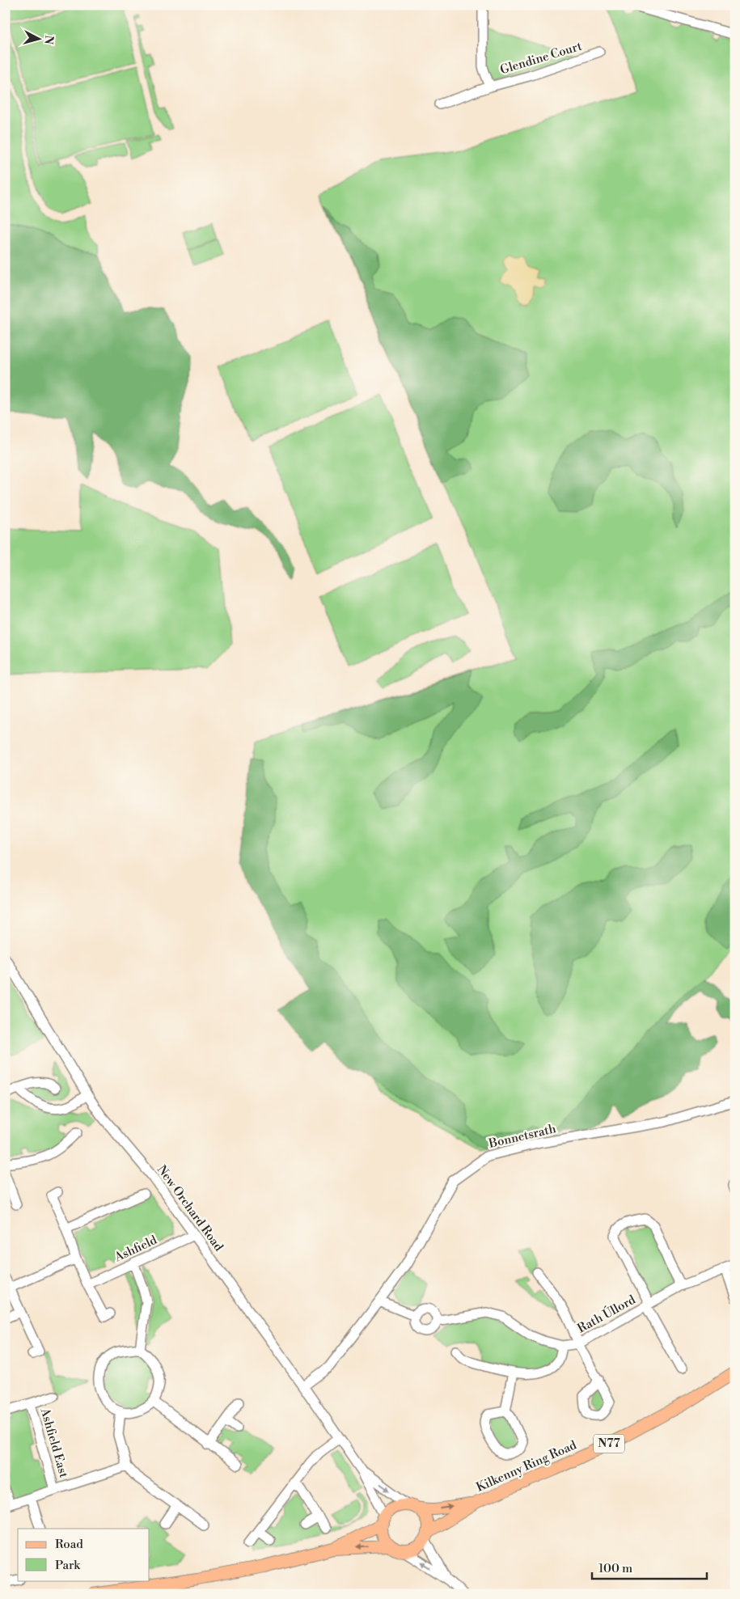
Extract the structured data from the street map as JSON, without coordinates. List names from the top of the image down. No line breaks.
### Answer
{"streets":{"main road":["N77","Kilkenny Ring Road"],"street":["Glendine Court","Bonnetsrath","New Orchard Road","Ashfield","Rath Úllord","Ashfield East"]},"crossings":[["Bonnetsrath","New Orchard Road"],["New Orchard Road","Ashfield"],["New Orchard Road","N77"],["New Orchard Road","Kilkenny Ring Road"],["N77","Kilkenny Ring Road"]],"legend":["Road","Park"],"scale_bar":"100 m","north":"right"}
